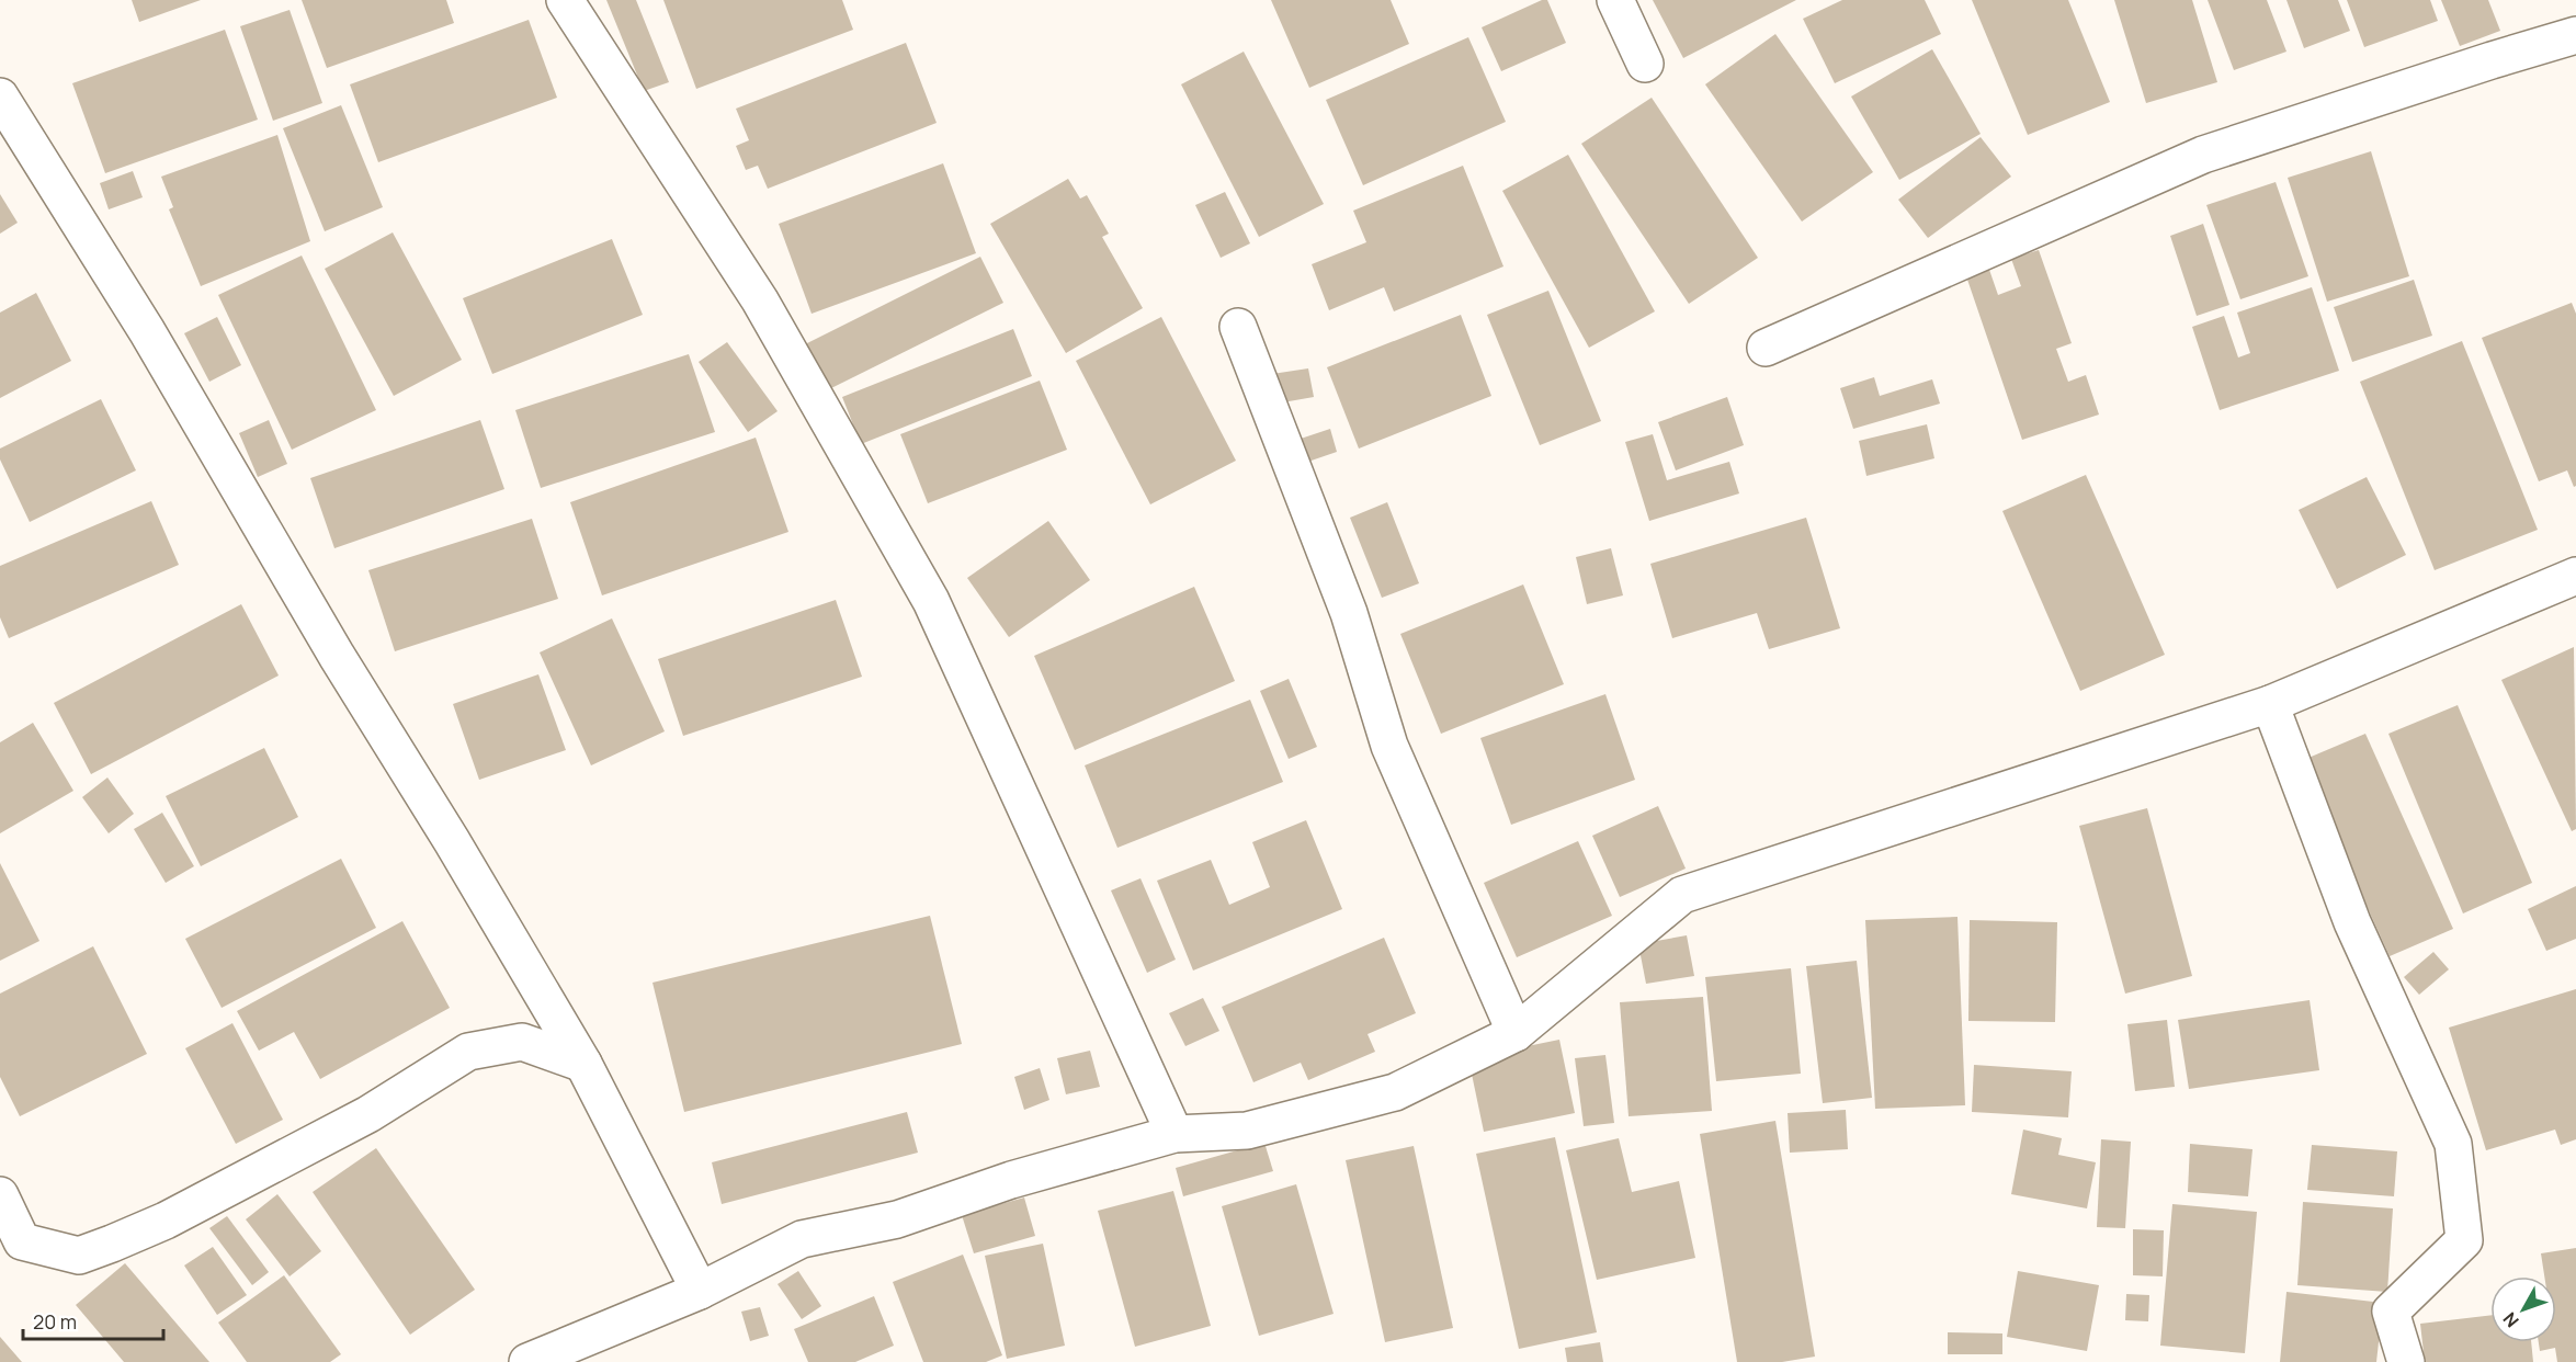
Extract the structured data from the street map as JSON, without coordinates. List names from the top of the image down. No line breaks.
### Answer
{"scale_bar":"20 m","north":"bottom left"}
